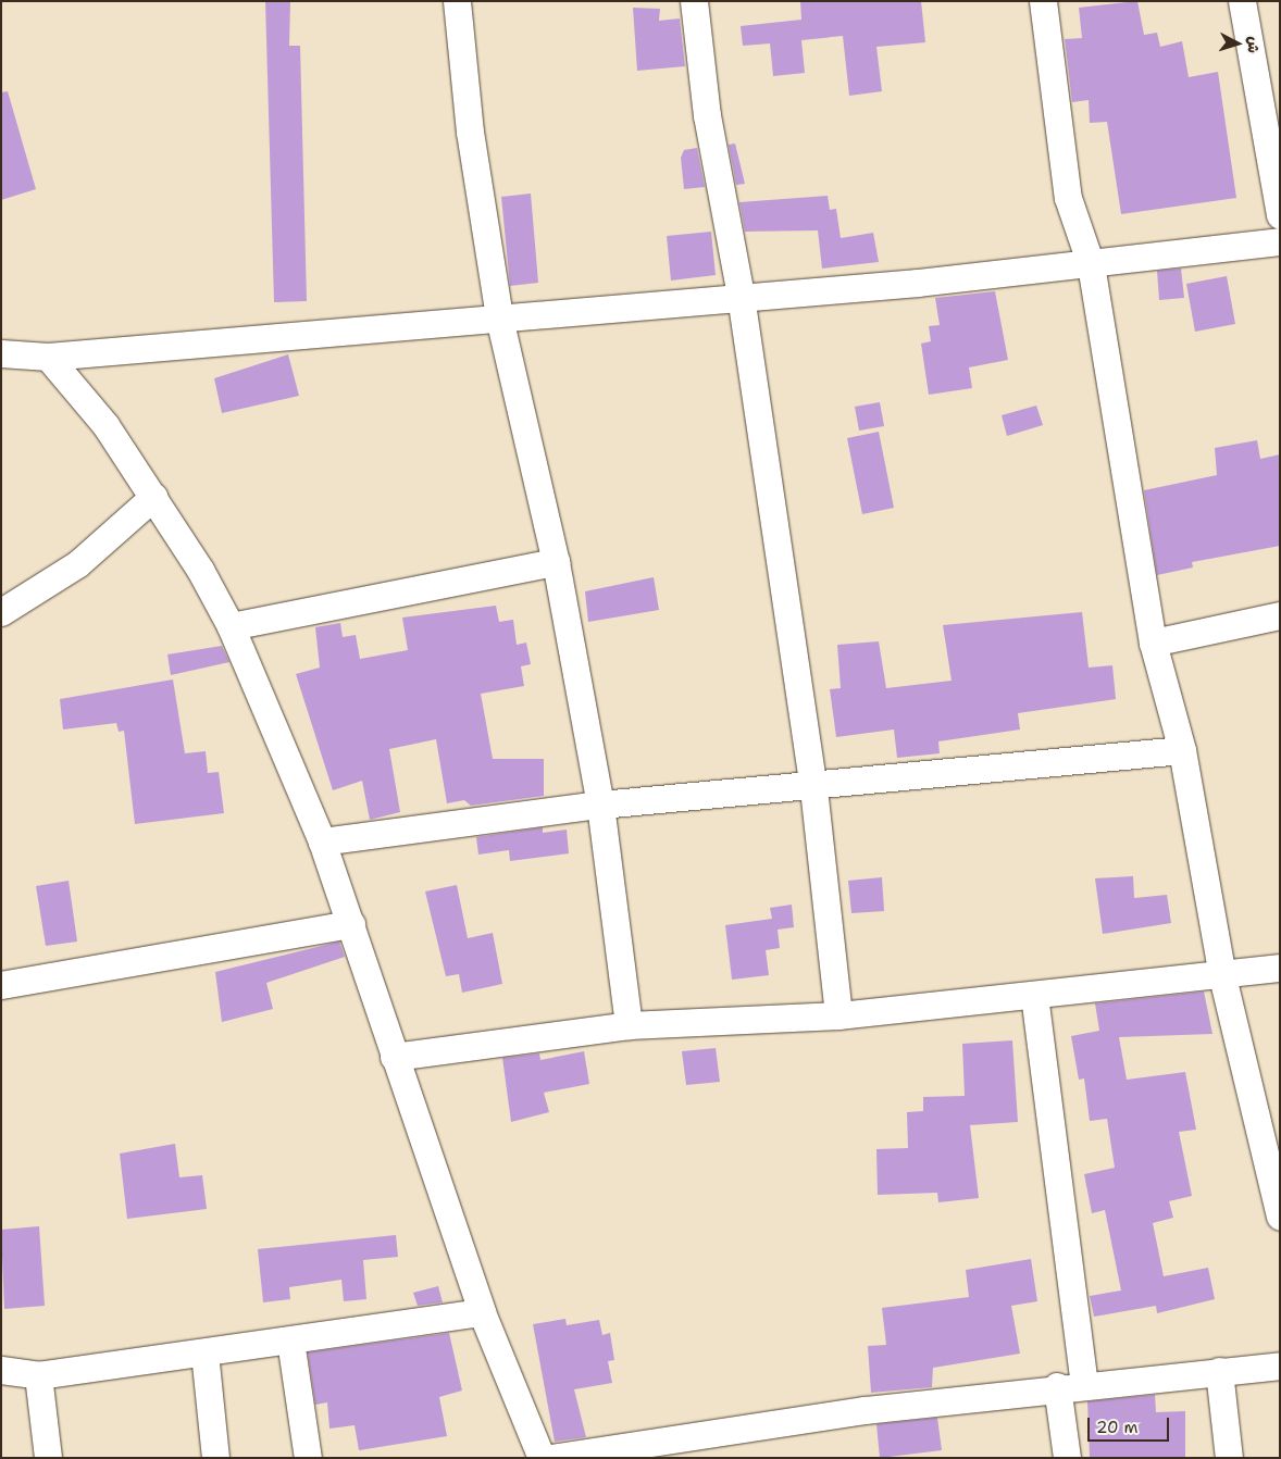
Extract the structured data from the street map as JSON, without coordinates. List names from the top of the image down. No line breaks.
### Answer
{"scale_bar":"20 m","north":"right"}
